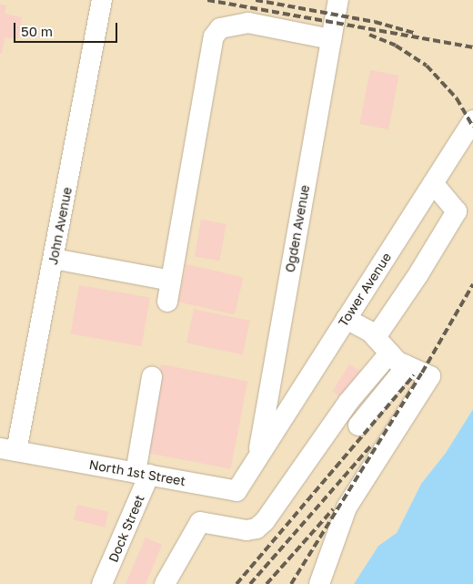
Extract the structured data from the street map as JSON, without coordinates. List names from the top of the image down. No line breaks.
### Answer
{"streets":{"street":["John Avenue","Ogden Avenue","Tower Avenue","North 1st Street","Dock Street"]},"crossings":[["John Avenue","North 1st Street"],["Ogden Avenue","Tower Avenue"],["Ogden Avenue","North 1st Street"],["Tower Avenue","North 1st Street"],["North 1st Street","Dock Street"]],"scale_bar":"50 m"}
